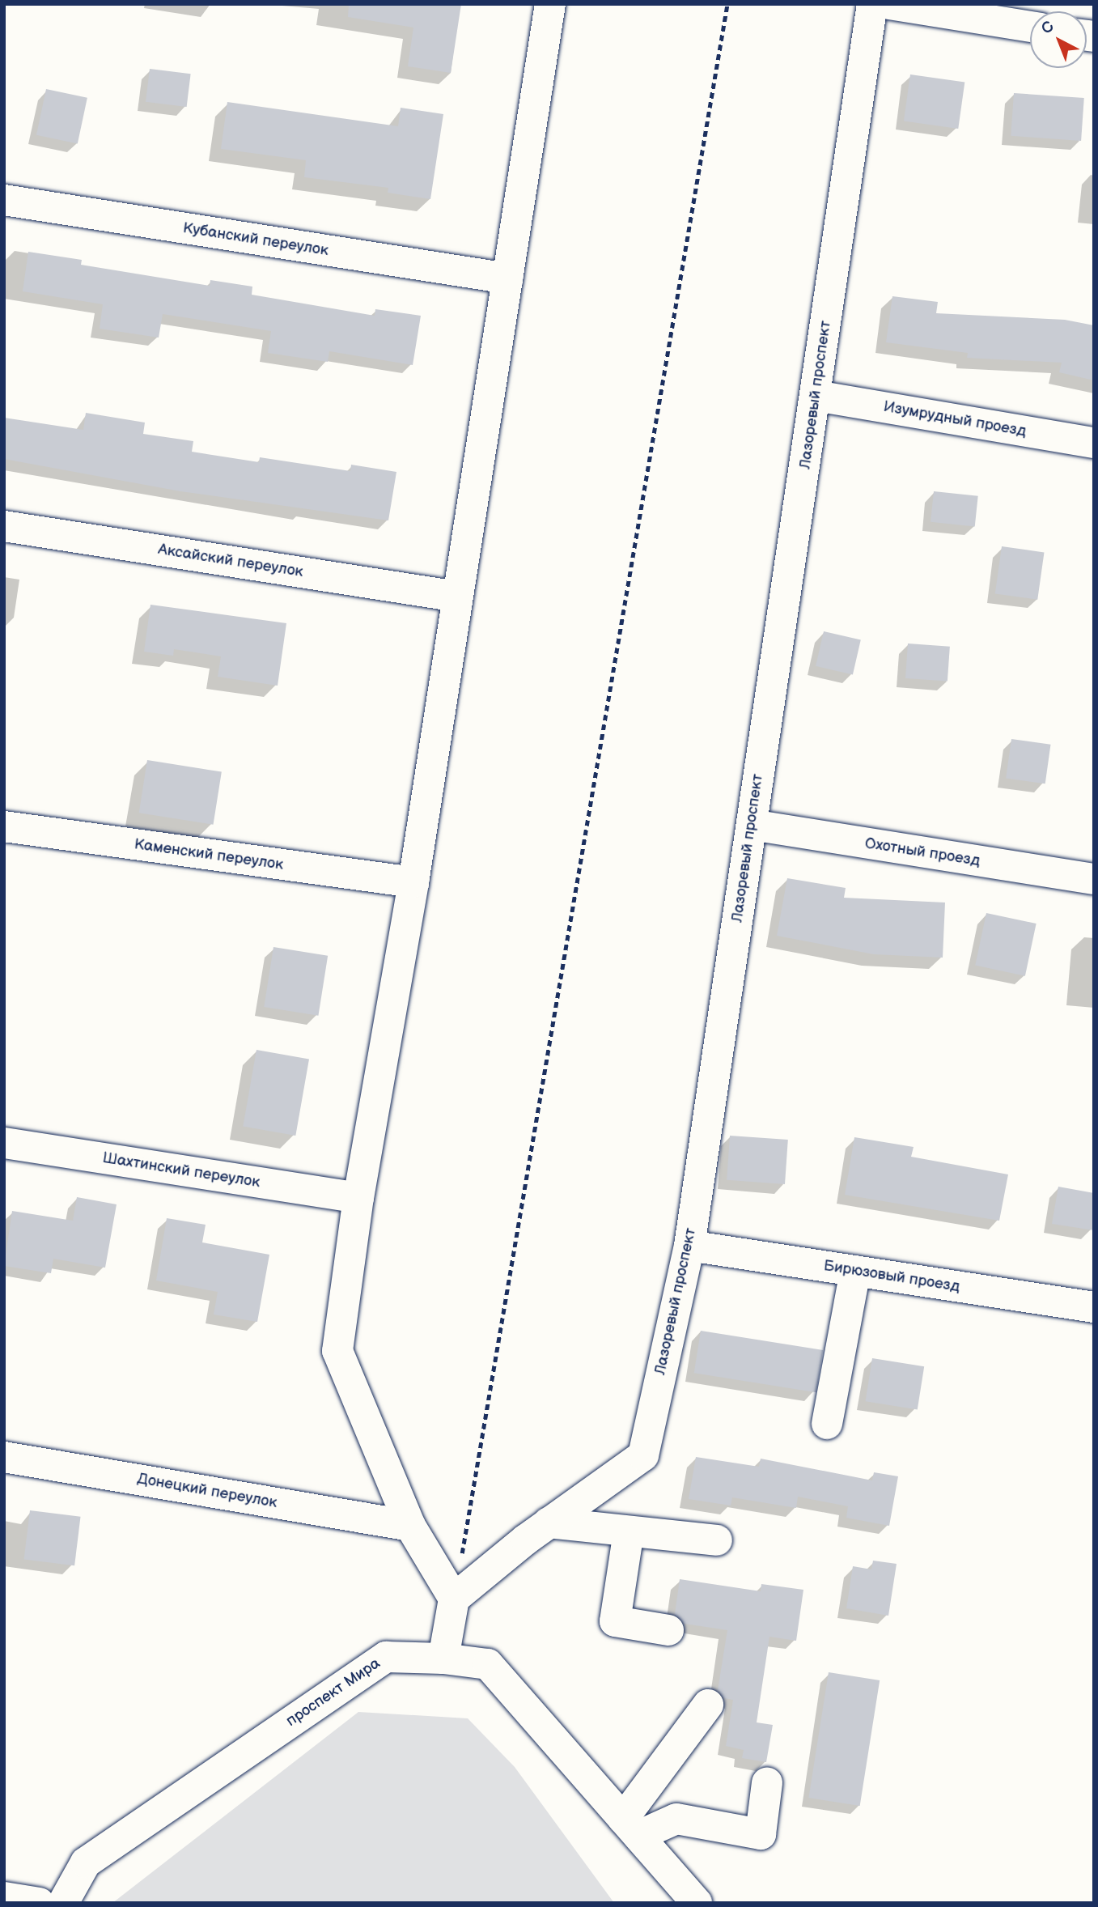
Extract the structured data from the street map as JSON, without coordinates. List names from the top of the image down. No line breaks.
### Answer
{"streets":{"street":["Кубанский переулок","Лазоревый проспект","Изумрудный проезд","Аксайский переулок","Охотный проезд","Каменский переулок","Шахтинский переулок","Бирюзовый проезд","Донецкий переулок","проспект Мира"]},"crossings":[["Лазоревый проспект","Изумрудный проезд"],["Лазоревый проспект","Охотный проезд"],["Лазоревый проспект","Бирюзовый проезд"]],"north":"top left"}
